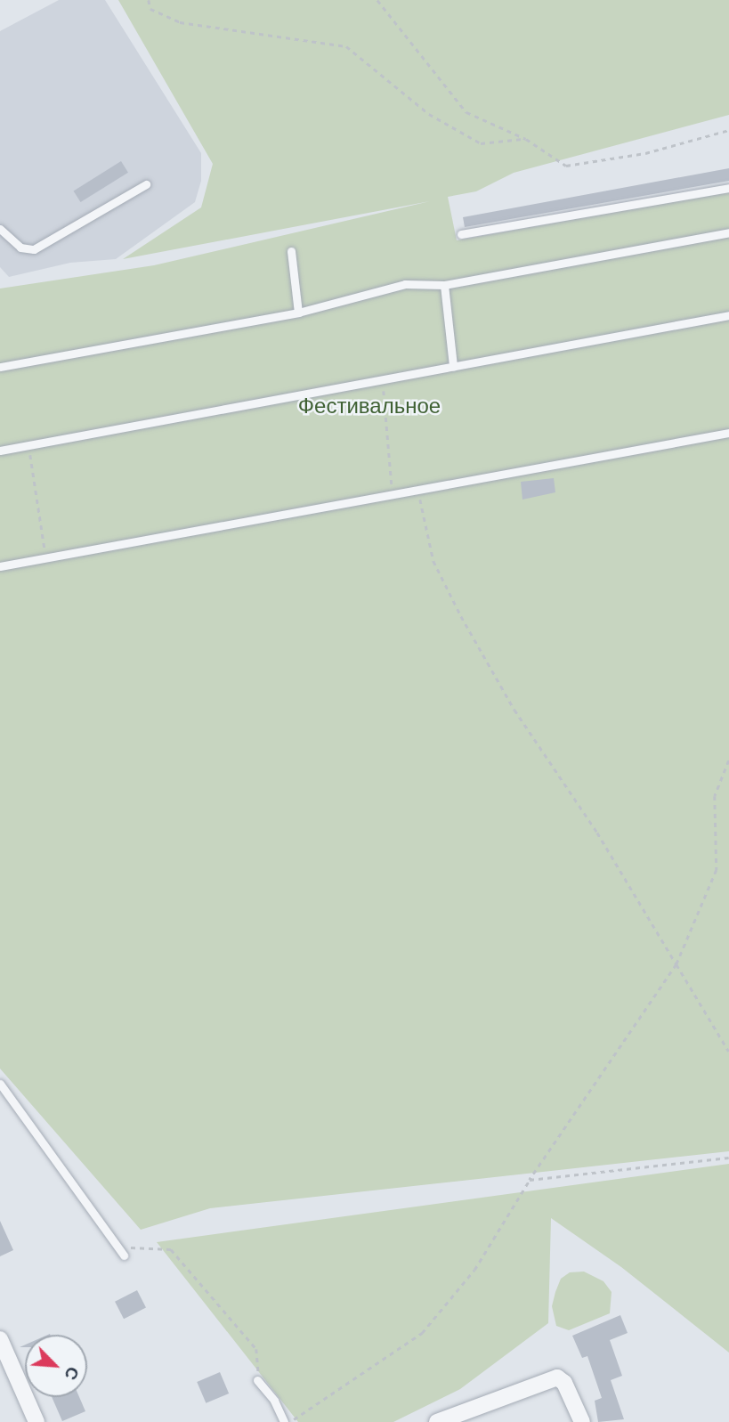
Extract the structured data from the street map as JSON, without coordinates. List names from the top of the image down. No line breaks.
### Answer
{"parks":["Фестивальное"],"north":"bottom right"}
